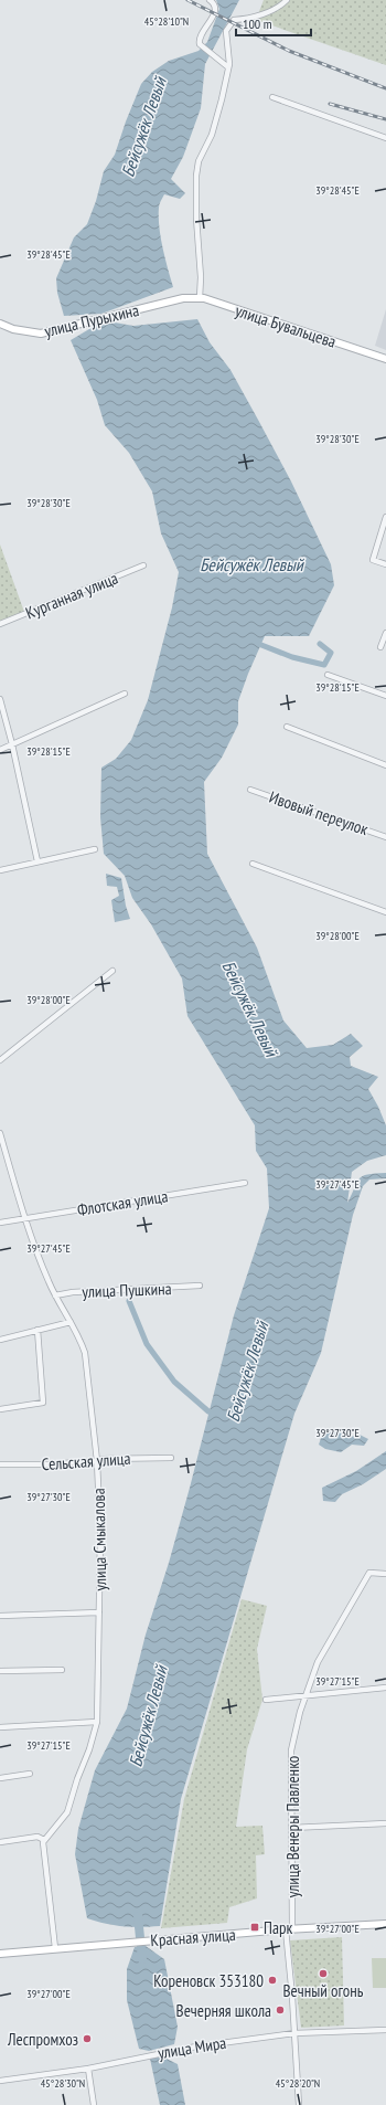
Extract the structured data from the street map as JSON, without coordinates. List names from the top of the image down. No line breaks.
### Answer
{"streets":{"street":["улица Пурыхина","улица Бувальцева","Курганная улица","Ивовый переулок","Флотская улица","улица Пушкина","Сельская улица","улица Смыкалова","улица Венеры Павленко","Красная улица","улица Мира"]},"crossings":[["улица Пурыхина","улица Бувальцева"],["Флотская улица","улица Смыкалова"],["улица Пушкина","улица Смыкалова"],["Сельская улица","улица Смыкалова"],["улица Венеры Павленко","Красная улица"],["улица Венеры Павленко","улица Мира"]],"water":["Бейсужёк Левый"],"places":{"transit":["Парк"],"other":["Вечный огонь","Кореновск 353180","Вечерняя школа","Леспромхоз"]},"scale_bar":"100 m","coordinates":["45°28'10\"N","39°28'45\"E","39°28'30\"E","39°28'15\"E","39°28'00\"E","39°27'45\"E","39°27'30\"E","39°27'15\"E","39°27'00\"E","45°28'30\"N","45°28'20\"N"]}
